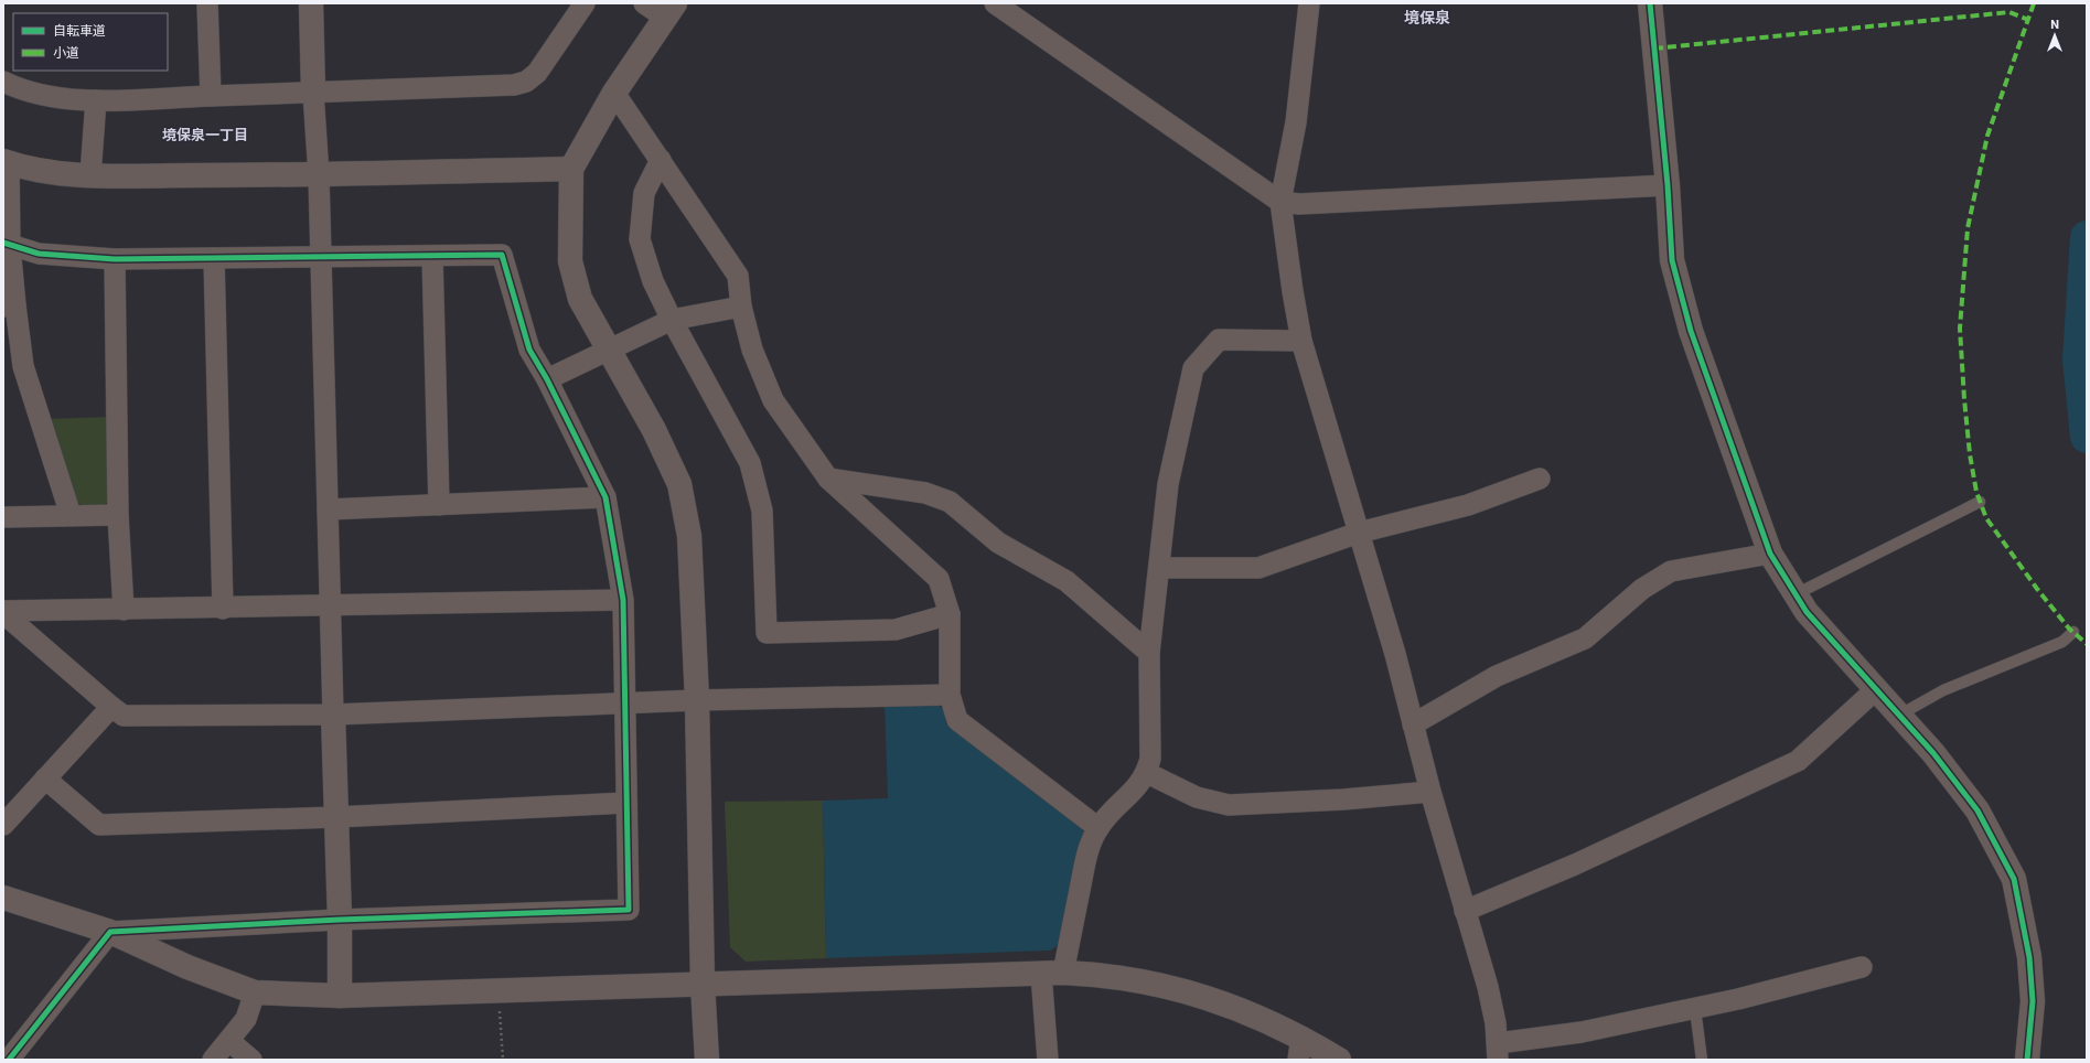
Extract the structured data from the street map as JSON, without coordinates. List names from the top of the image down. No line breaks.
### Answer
{"districts":["境保泉","境保泉一丁目"],"legend":["自転車道","小道"],"north":"top"}
